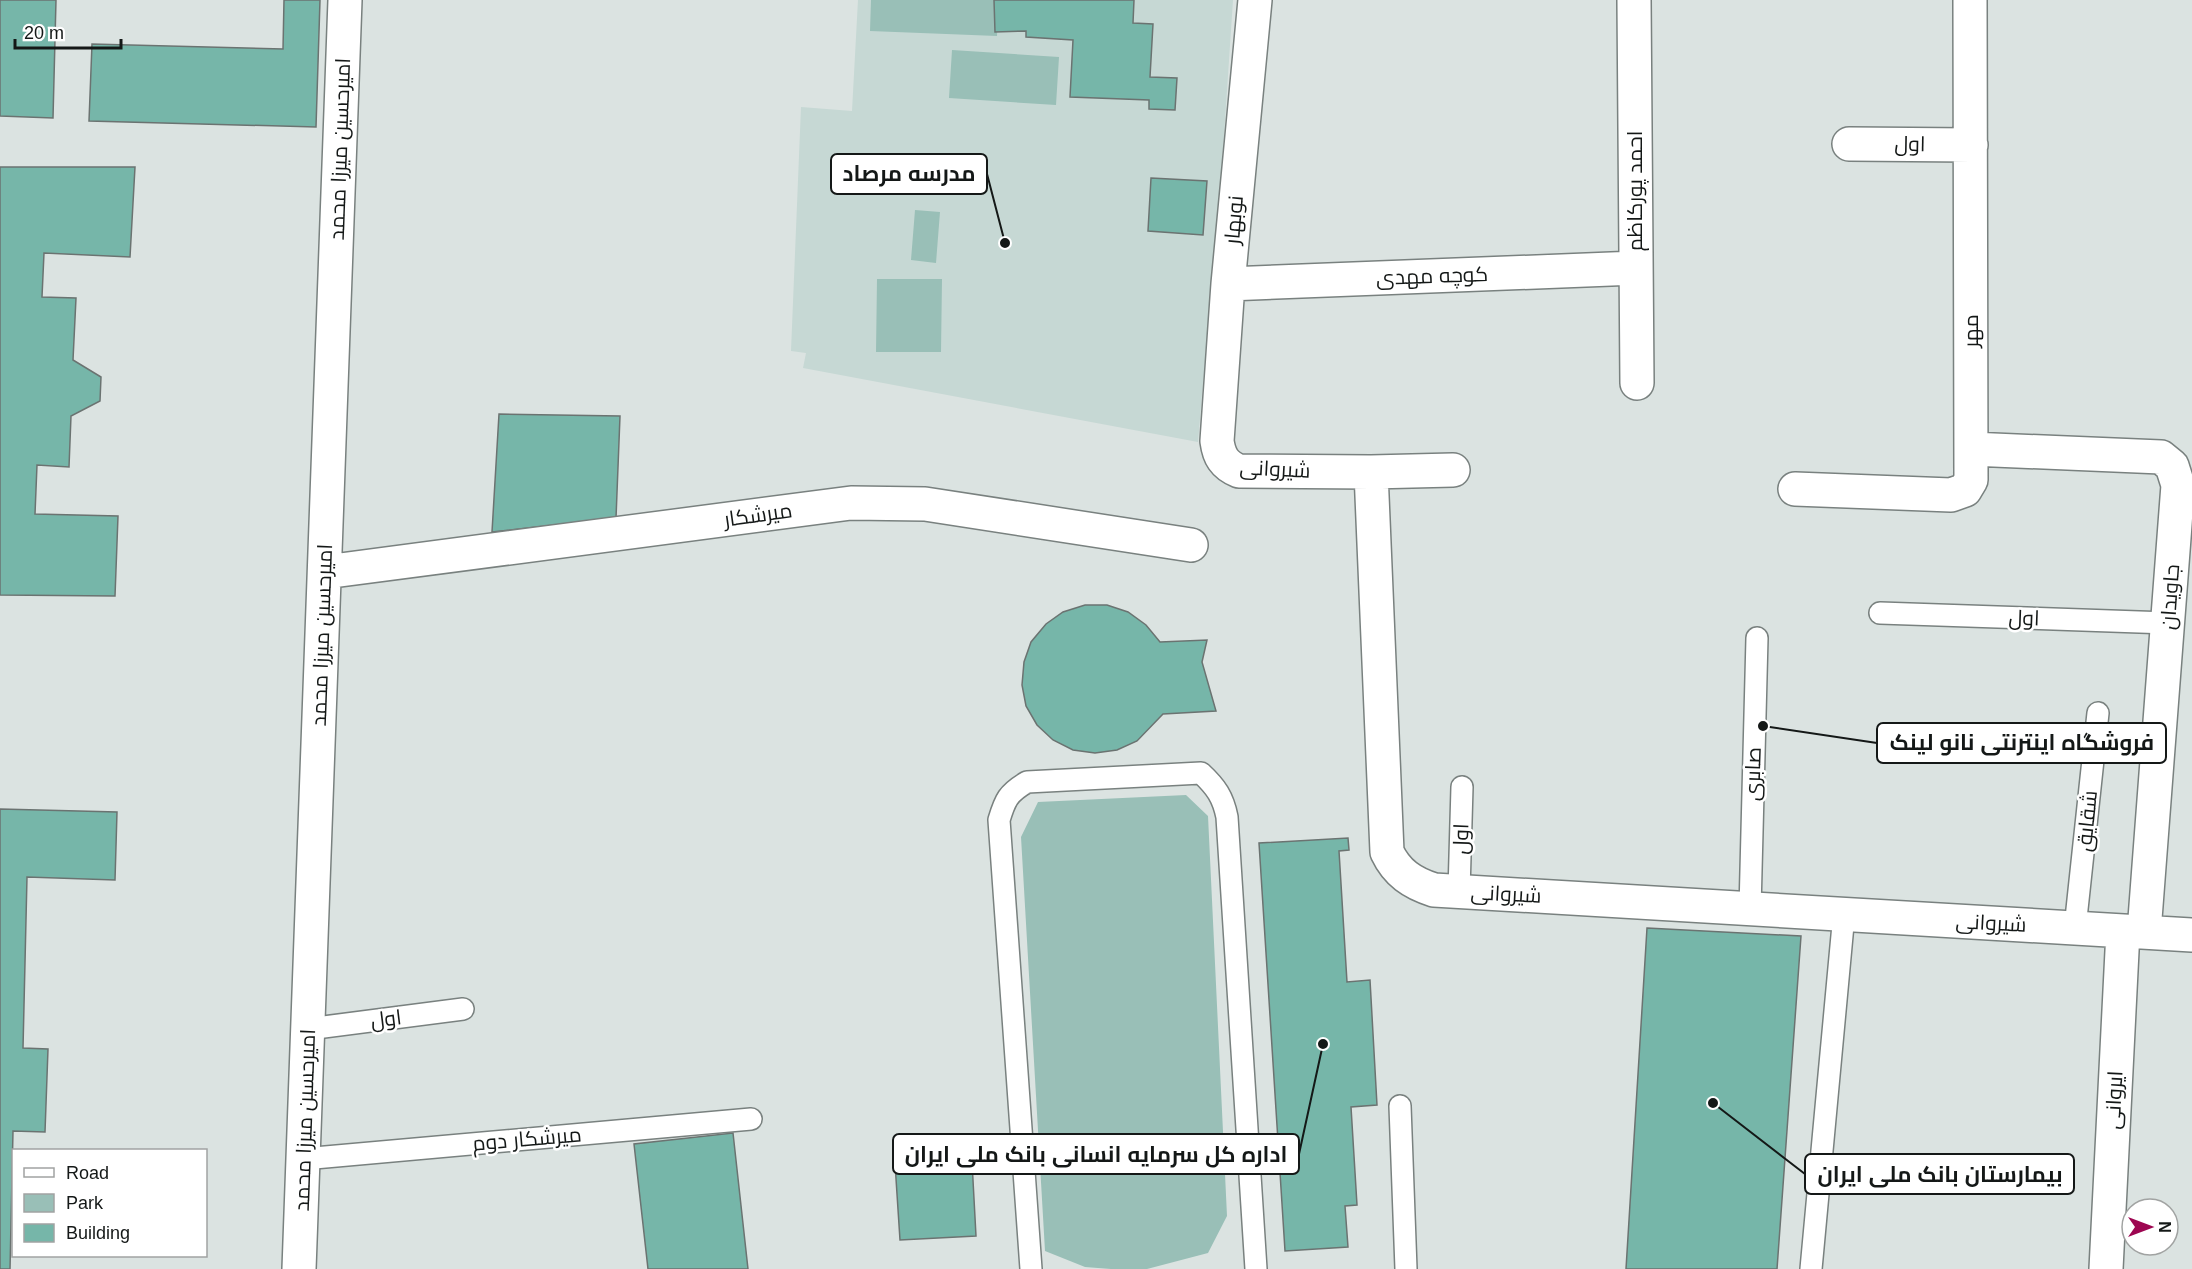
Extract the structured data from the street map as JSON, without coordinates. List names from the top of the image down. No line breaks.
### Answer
{"streets":{"street":["اول","امیرحسین میرزا محمد","احمد پورکاظم","نوبهار","کوچه مهدی","مهر","شیروانی","میرشکار","جاویدان","ایروانی"],"lane":["صابری","شقایق","میرشکار دوم"]},"crossings":[["اول","امیرحسین میرزا محمد"],["اول","مهر"],["اول","شیروانی"],["اول","جاویدان"],["امیرحسین میرزا محمد","میرشکار"],["امیرحسین میرزا محمد","میرشکار دوم"],["احمد پورکاظم","کوچه مهدی"],["نوبهار","کوچه مهدی"],["نوبهار","شیروانی"],["مهر","جاویدان"],["شیروانی","جاویدان"],["شیروانی","صابری"],["شیروانی","شقایق"],["شیروانی","ایروانی"],["جاویدان","ایروانی"]],"places":["مدرسه مرصاد","فروشگاه اینترنتی نانو لینک","اداره کل سرمایه انسانی بانک ملی ایران","بیمارستان بانک ملی ایران"],"legend":["Road","Park","Building"],"scale_bar":"20 m","north":"right"}
